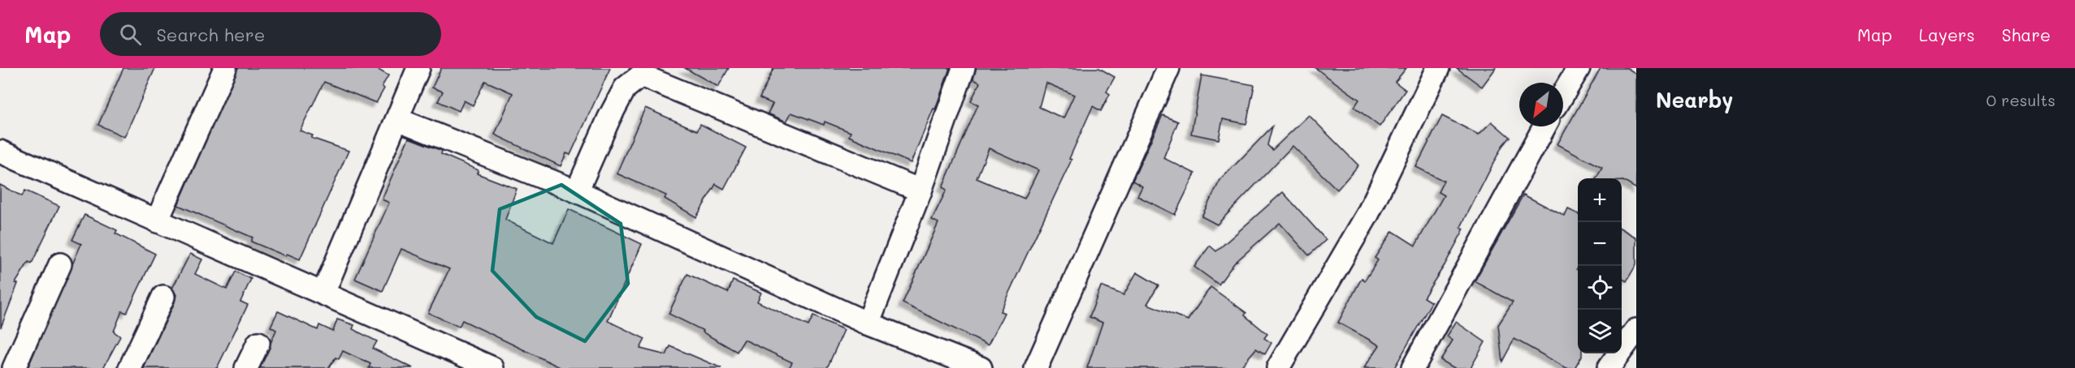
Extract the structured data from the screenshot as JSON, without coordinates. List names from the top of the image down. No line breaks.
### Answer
{"north":"bottom left","page":{"header":"Map","search":"Search here","nav":["Map","Layers","Share"],"heading":["Nearby","0 results"],"map_buttons":["+","−"]}}
